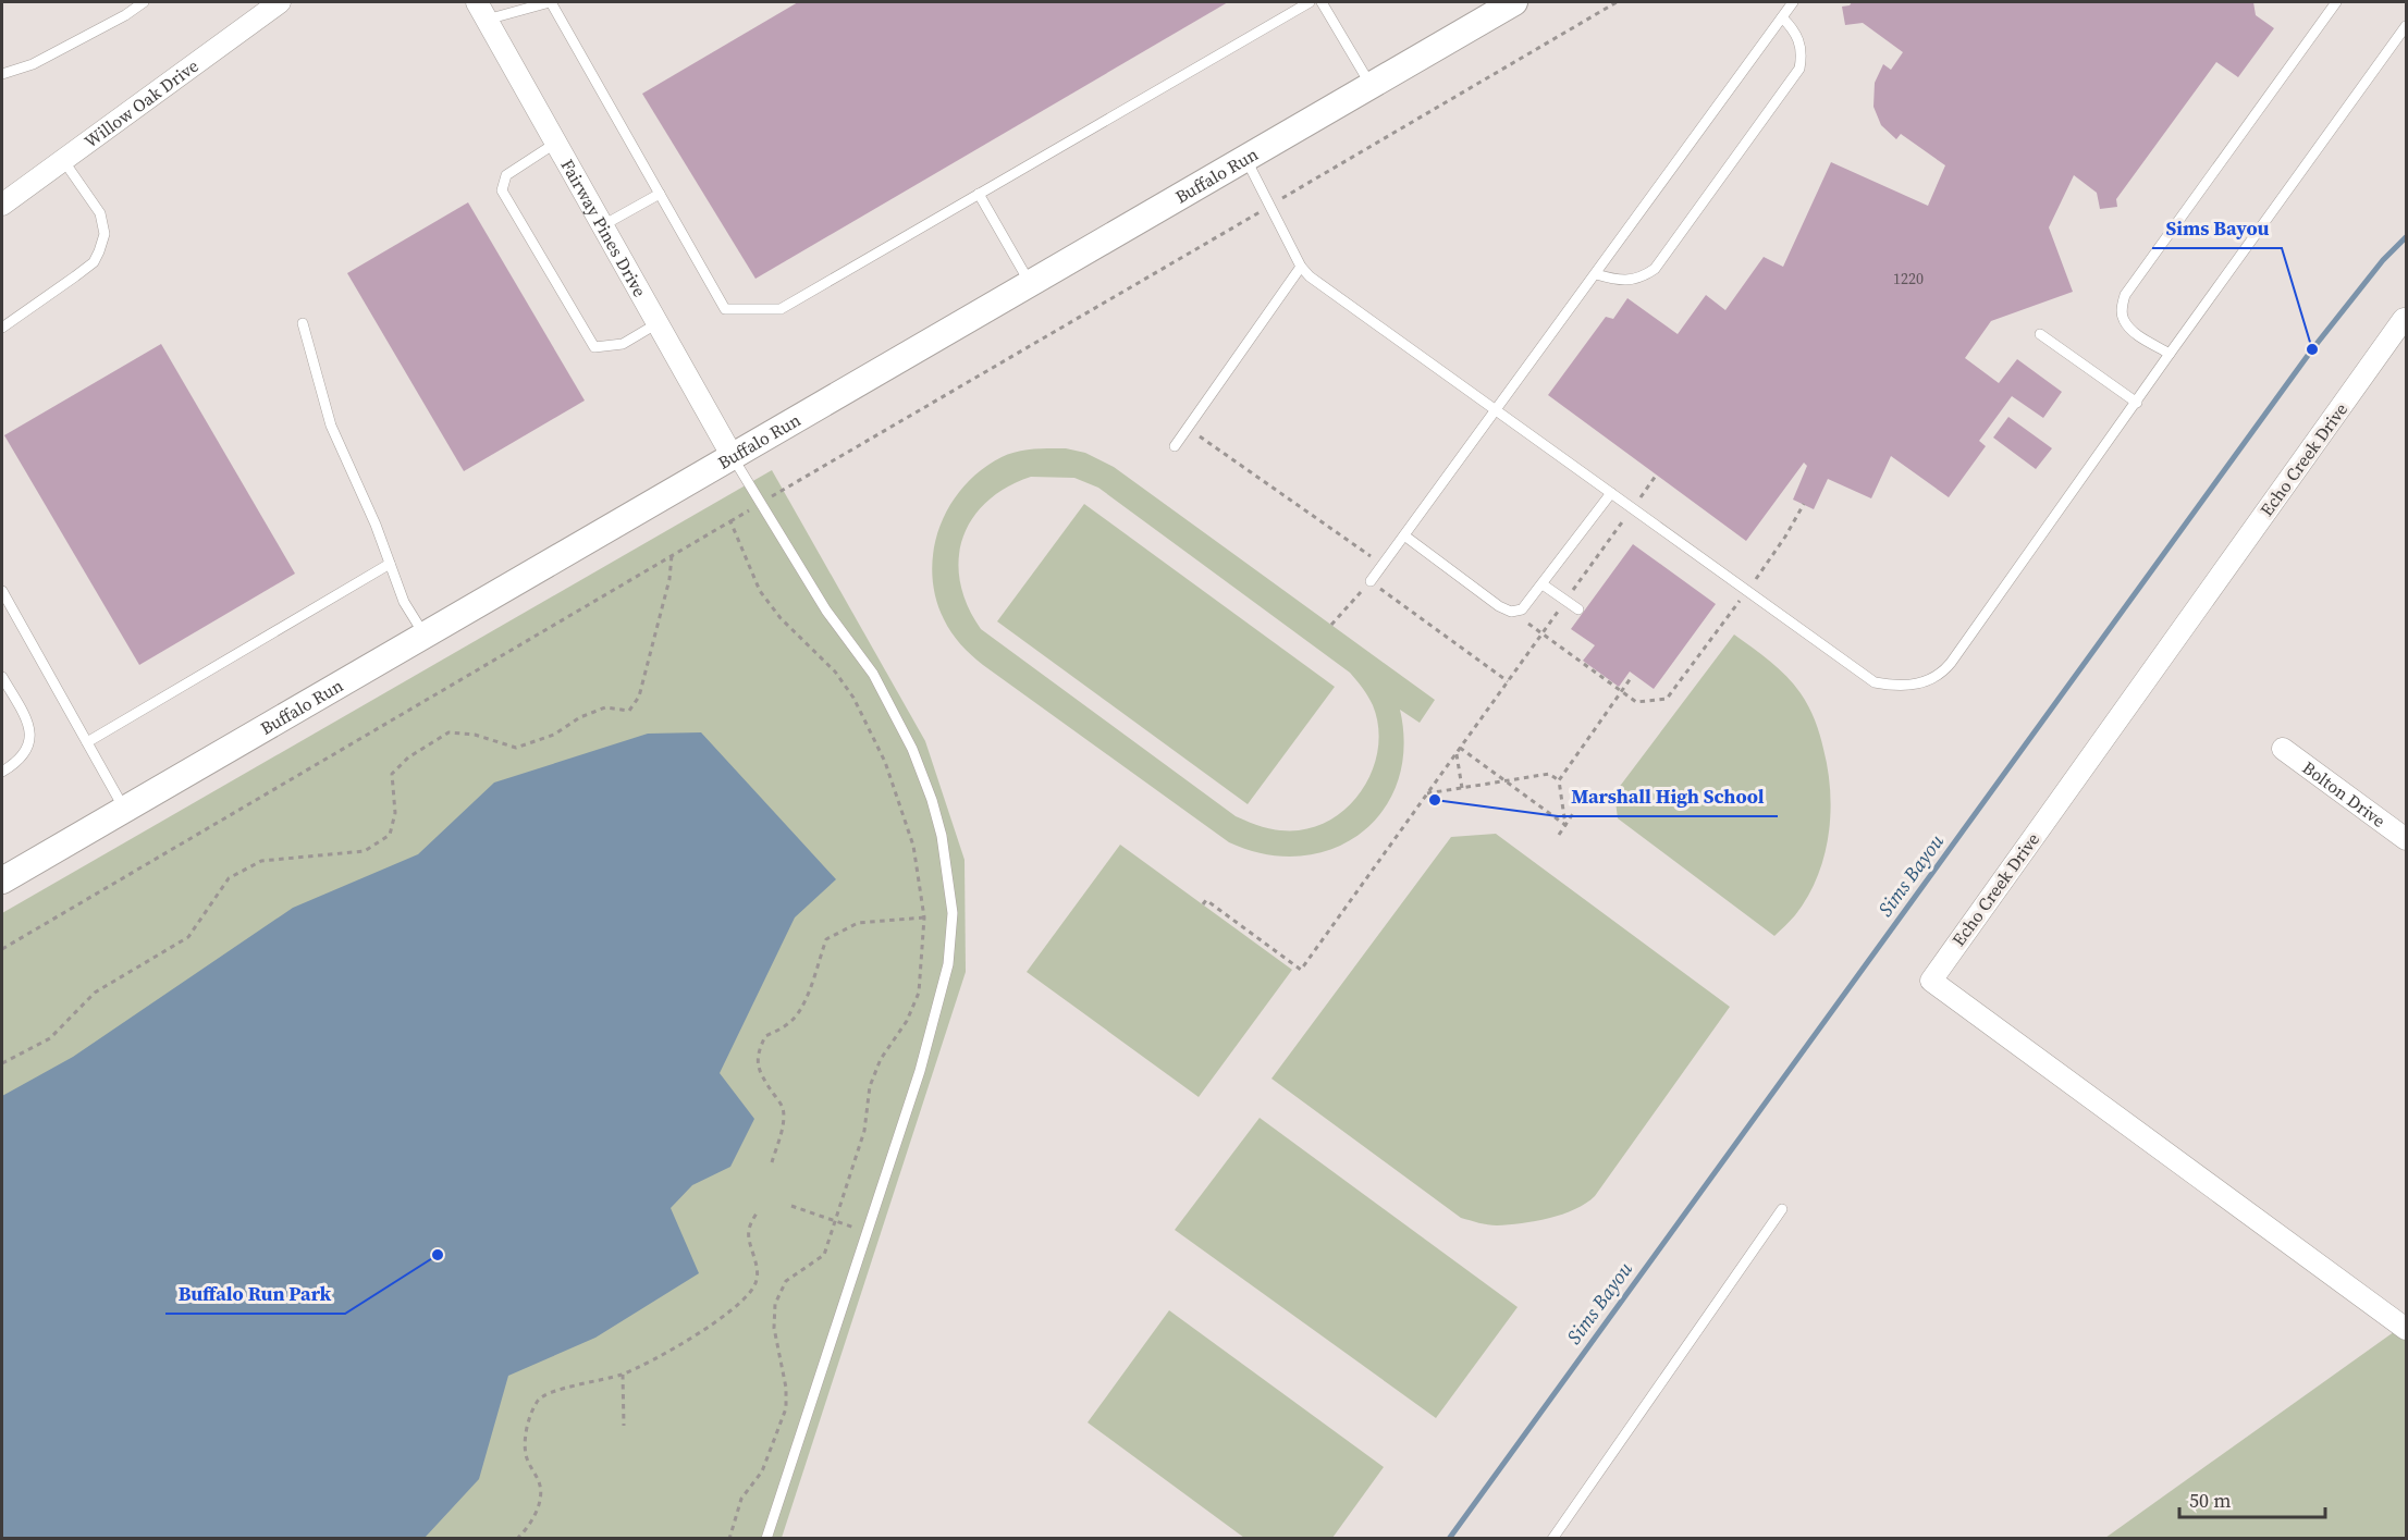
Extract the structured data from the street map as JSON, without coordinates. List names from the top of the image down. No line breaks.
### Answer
{"streets":{"street":["Willow Oak Drive","Buffalo Run","Fairway Pines Drive","Echo Creek Drive","Bolton Drive"]},"crossings":[["Buffalo Run","Fairway Pines Drive"]],"water":["Sims Bayou"],"places":["Sims Bayou","Marshall High School","Buffalo Run Park"],"house_numbers":["1220"],"scale_bar":"50 m"}
